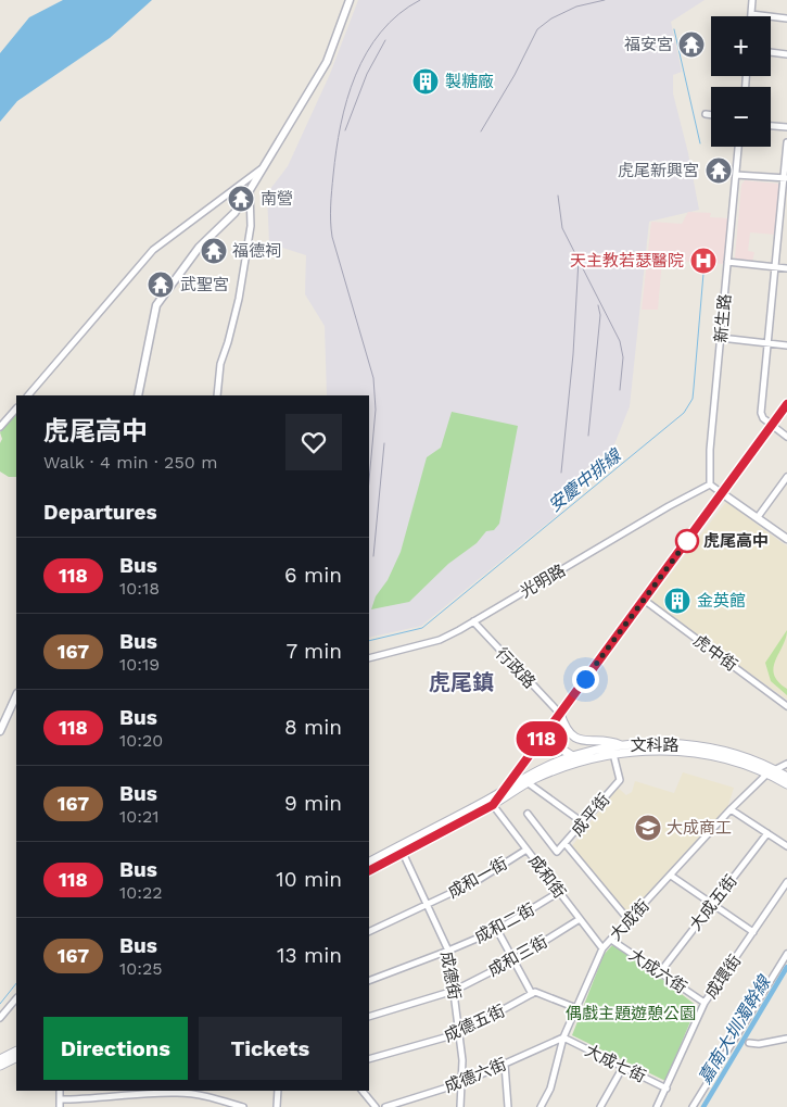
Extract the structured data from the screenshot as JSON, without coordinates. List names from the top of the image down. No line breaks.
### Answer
{"streets":{"main road":["文科路"],"street":["新生路","光明路","虎中街","行政路","成平街","成和街","成和一街","大成五街","大成街","成和二街","成和三街","大成六街","成德街","成環街","成德五街","大成七街","成德六街"]},"crossings":[["新生路","光明路"],["光明路","行政路"],["文科路","成平街"],["文科路","成和街"],["文科路","大成街"],["文科路","成德街"],["成平街","大成街"],["成和街","成和一街"],["成和街","大成街"],["成和街","成和二街"],["成和街","成和三街"],["成和一街","成德街"],["大成五街","大成六街"],["大成街","大成六街"],["大成街","大成七街"],["大成街","成德六街"],["成和二街","成德街"],["成和三街","成德街"],["大成六街","成環街"],["成德街","成德五街"],["成德街","成德六街"],["成環街","大成七街"],["大成七街","成德六街"]],"districts":["虎尾鎮"],"water":["安慶中排線","嘉南大圳濁幹線"],"parks":["偶戲主題遊憩公園"],"places":{"temple":["福安宮","虎尾新興宮","南營","福德祠","武聖宮"],"building":["製糖廠","金英館"],"hospital":["天主教若瑟醫院"],"other":["虎尾高中"],"school or university":["大成商工"]},"lines":["bus line 118"],"page":{"on_map":"118","map_buttons":["+","−"],"heading":[["虎尾高中","Walk · 4 min · 250 m"],"Departures"],"list":[{"mark":"118","name":"Bus","note":"10:18","value":"6 min"},{"mark":"167","name":"Bus","note":"10:19","value":"7 min"},{"mark":"118","name":"Bus","note":"10:20","value":"8 min"},{"mark":"167","name":"Bus","note":"10:21","value":"9 min"},{"mark":"118","name":"Bus","note":"10:22","value":"10 min"},{"mark":"167","name":"Bus","note":"10:25","value":"13 min"}],"buttons":["Directions","Tickets"]}}
